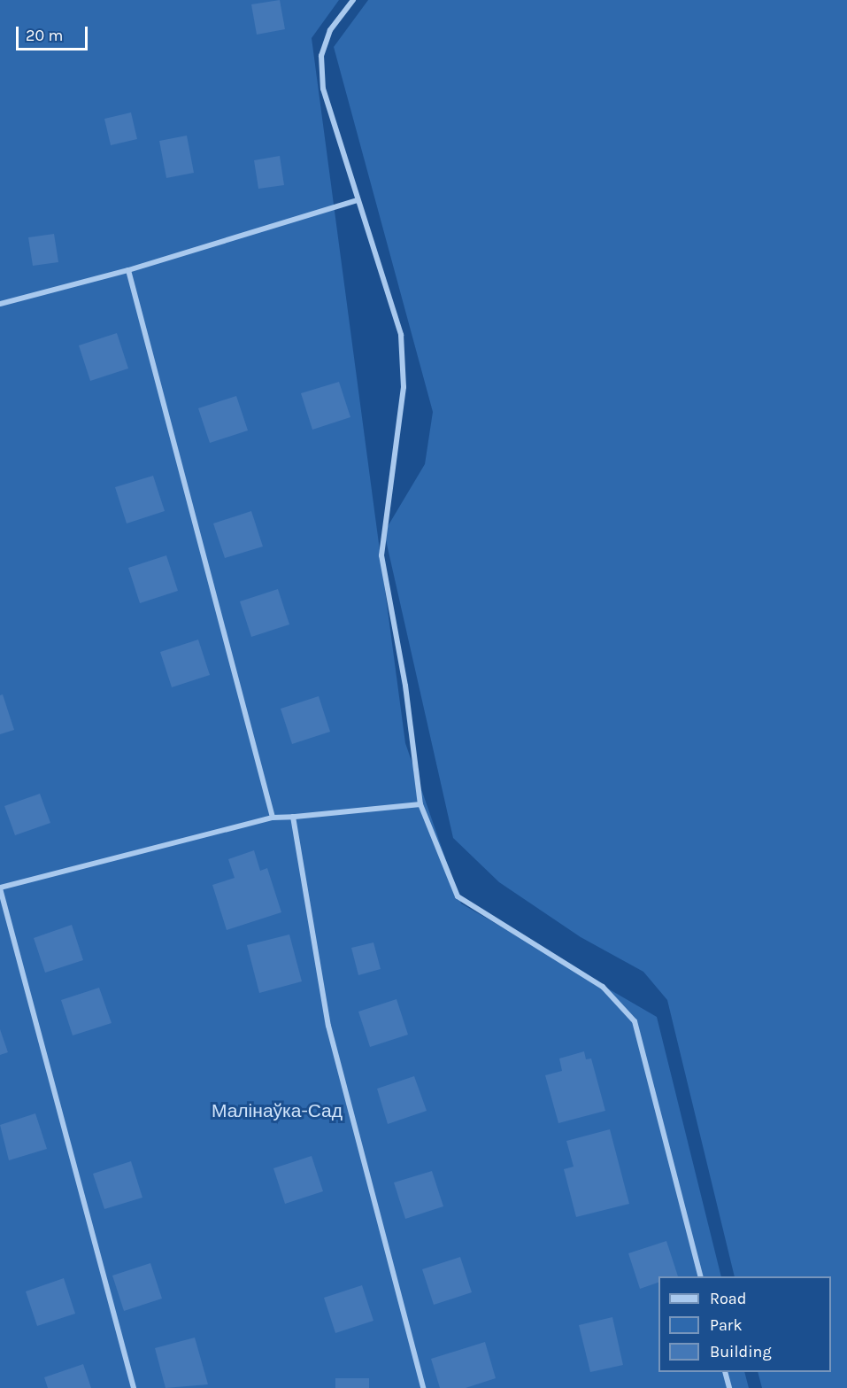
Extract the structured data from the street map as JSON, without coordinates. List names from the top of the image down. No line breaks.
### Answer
{"parks":["Малінаўка-Сад"],"legend":["Road","Park","Building"],"scale_bar":"20 m"}
